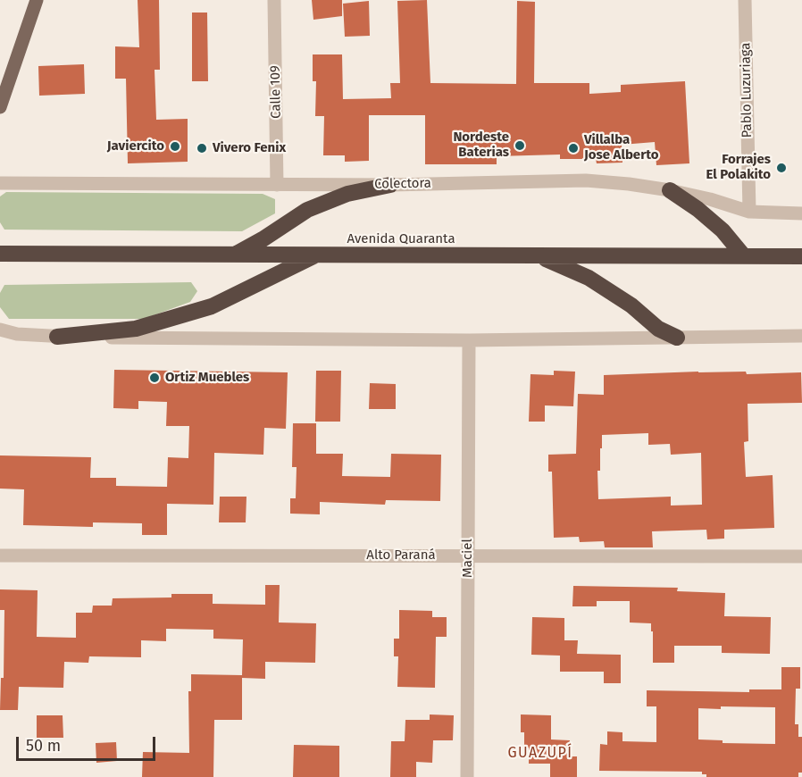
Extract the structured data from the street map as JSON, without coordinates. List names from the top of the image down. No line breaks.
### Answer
{"streets":{"highway":["Avenida Quaranta"],"street":["Pablo Luzuriaga","Calle 109","Colectora","Alto Paraná","Maciel"]},"crossings":[["Pablo Luzuriaga","Colectora"],["Calle 109","Colectora"],["Alto Paraná","Maciel"]],"districts":["GUAZUPÍ"],"places":["Nordeste Baterias","Javiercito","Vivero Fenix","Villalba Jose Alberto","Forrajes El Polakito","Ortiz Muebles"],"scale_bar":"50 m"}
